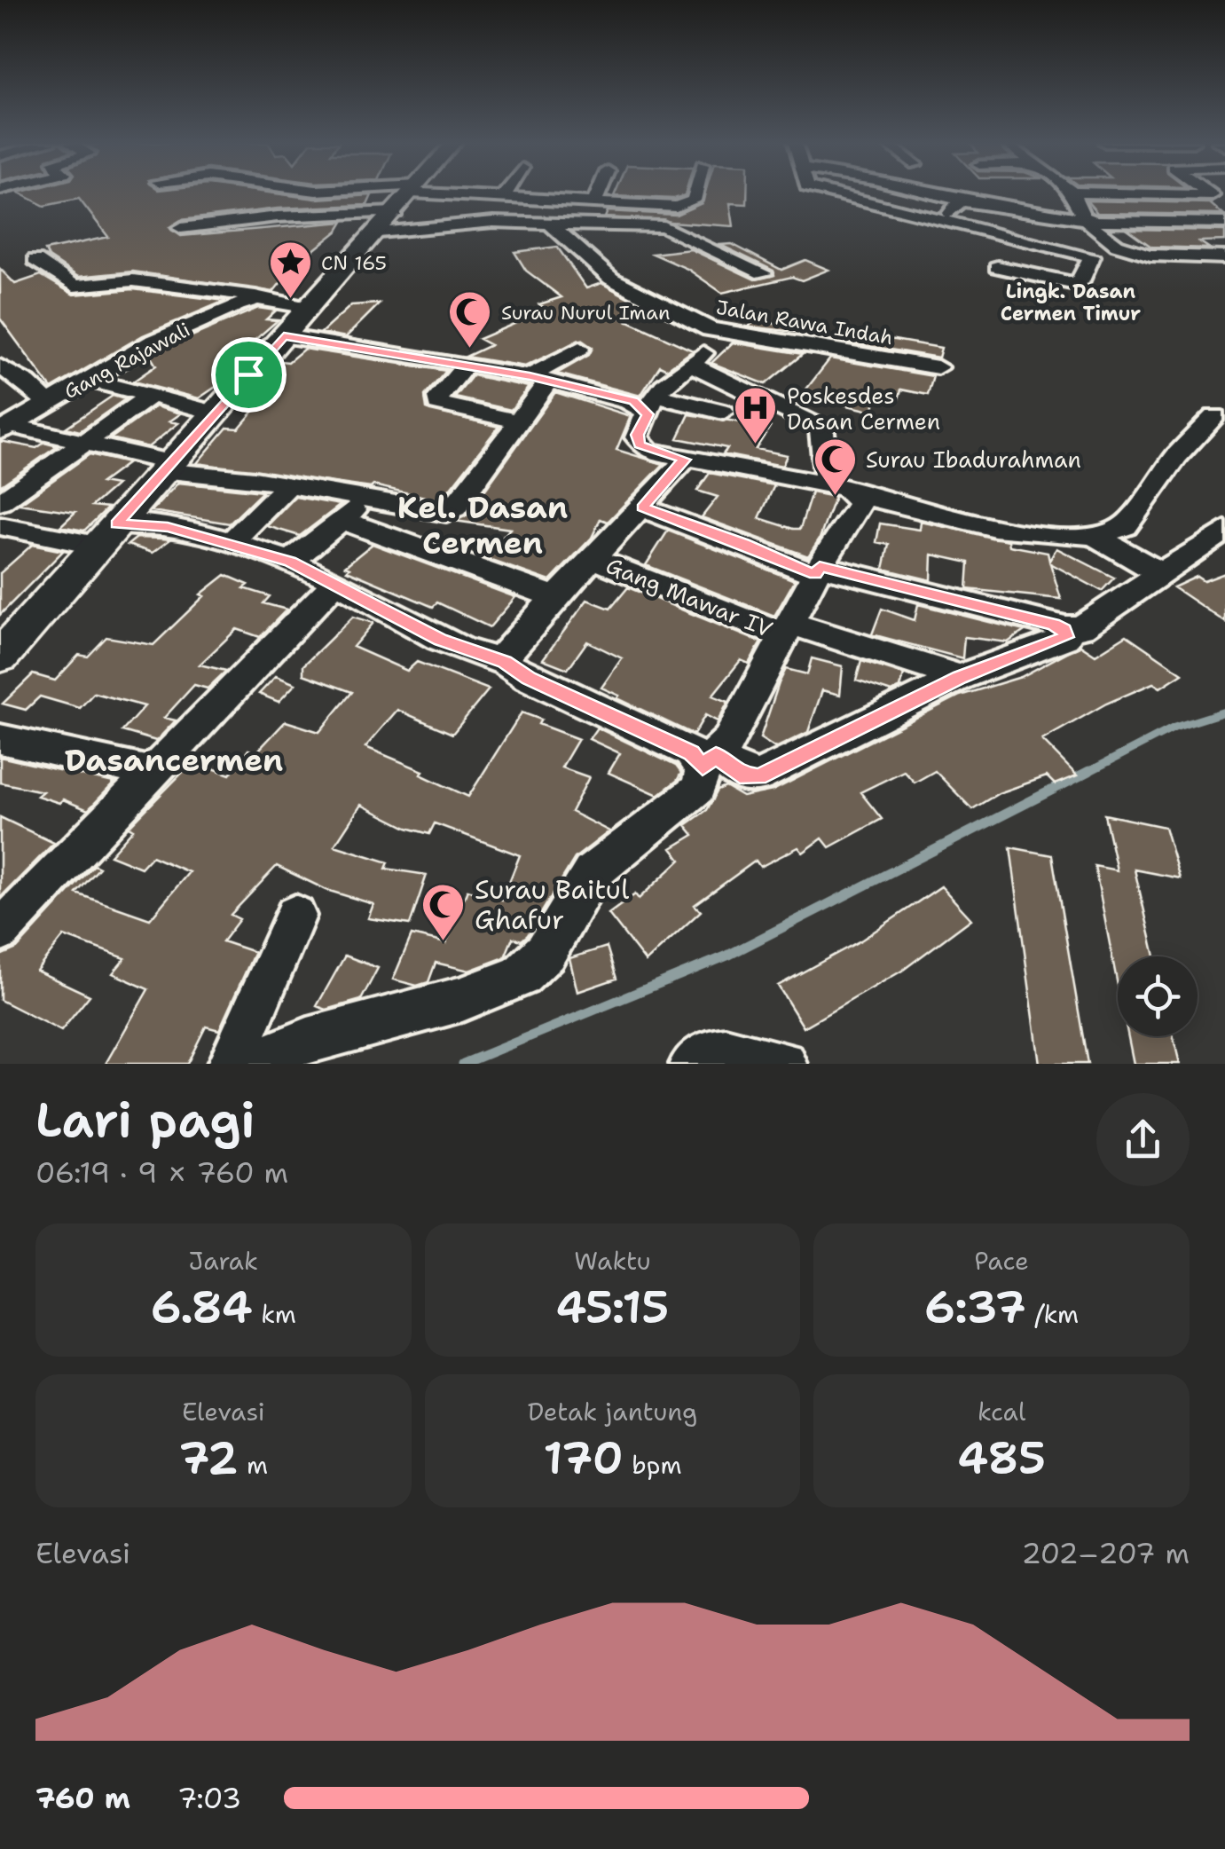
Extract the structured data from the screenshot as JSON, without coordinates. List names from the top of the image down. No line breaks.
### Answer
{"streets":{"street":["Jalan Rawa Indah","Gang Rajawali","Gang Mawar IV"]},"districts":["Lingk. Dasan Cermen Timur","Kel. Dasan Cermen","Dasancermen"],"places":{"place":["CN 165"],"mosque":["Surau Nurul Iman","Surau Ibadurahman","Surau Baitul Ghafur"],"hospital":["Poskesdes Dasan Cermen"]},"page":{"heading":["Lari pagi","06:19 · 9 × 760 m"],"stats":[["Jarak","6.84 km"],["Waktu","45:15"],["Pace","6:37 /km"],["Elevasi","72 m"],["Detak jantung","170 bpm"],["kcal","485"]],"chart":["Elevasi","202–207 m"],"list":[{"name":"760 m","note":"7:03"}]}}
